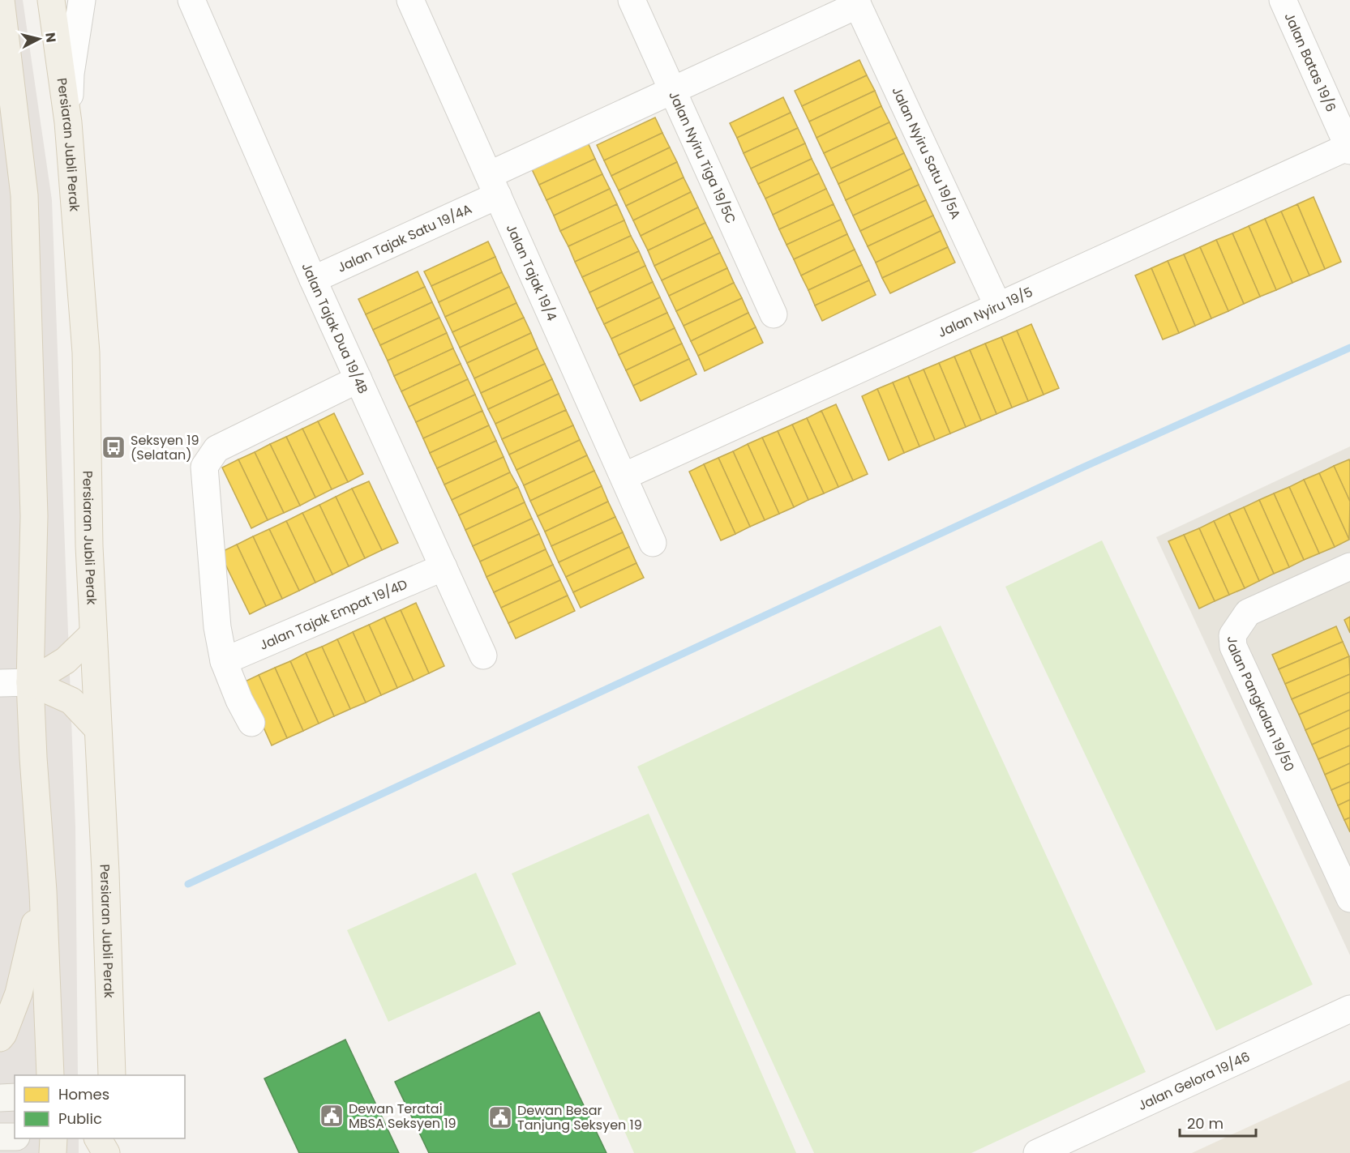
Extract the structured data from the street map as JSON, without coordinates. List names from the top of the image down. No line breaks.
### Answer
{"streets":{"main road":["Persiaran Jubli Perak"],"street":["Jalan Batas 19/6","Jalan Nyiru Satu 19/5A","Jalan Nyiru Tiga 19/5C","Jalan Tajak Satu 19/4A","Jalan Tajak 19/4","Jalan Nyiru 19/5","Jalan Tajak Dua 19/4B","Jalan Tajak Empat 19/4D","Jalan Pangkalan 19/50","Jalan Gelora 19/46"]},"crossings":[["Jalan Batas 19/6","Jalan Nyiru 19/5"],["Jalan Nyiru Satu 19/5A","Jalan Tajak Satu 19/4A"],["Jalan Nyiru Satu 19/5A","Jalan Nyiru 19/5"],["Jalan Nyiru Tiga 19/5C","Jalan Tajak Satu 19/4A"],["Jalan Tajak Satu 19/4A","Jalan Tajak 19/4"],["Jalan Tajak Satu 19/4A","Jalan Tajak Dua 19/4B"],["Jalan Tajak 19/4","Jalan Nyiru 19/5"],["Jalan Tajak Dua 19/4B","Jalan Tajak Empat 19/4D"]],"places":{"bus stop":["Seksyen 19 (Selatan)"],"public building":["Dewan Teratai MBSA Seksyen 19","Dewan Besar Tanjung Seksyen 19"]},"legend":["Homes","Public"],"scale_bar":"20 m","north":"right"}
